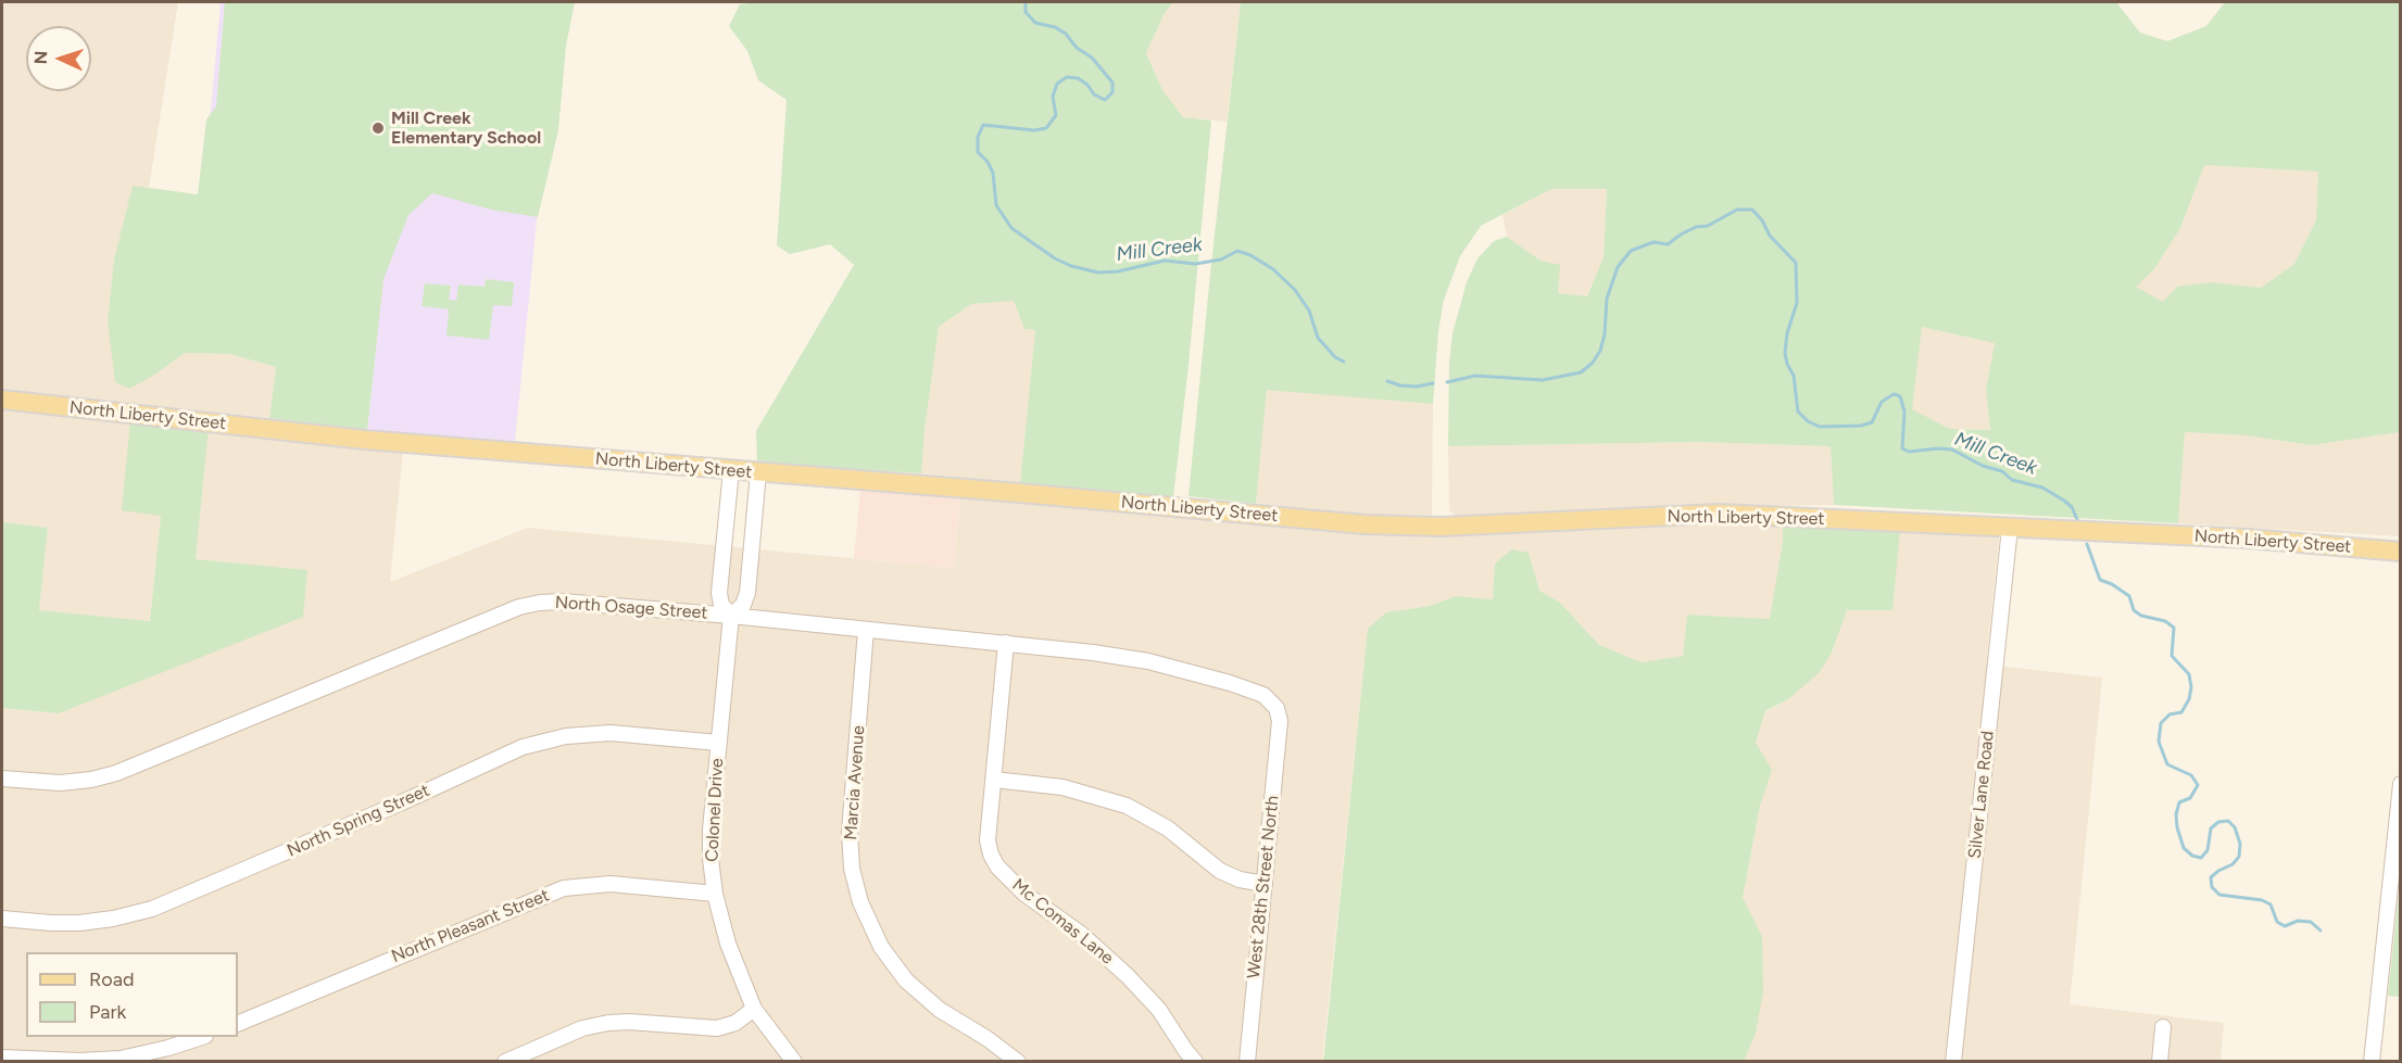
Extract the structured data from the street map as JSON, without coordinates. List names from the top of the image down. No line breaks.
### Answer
{"streets":{"main road":["North Liberty Street"],"street":["North Osage Street","Marcia Avenue","Silver Lane Road","Colonel Drive","North Spring Street","West 28th Street North","Mc Comas Lane","North Pleasant Street"]},"crossings":[["North Liberty Street","Silver Lane Road"],["North Liberty Street","Colonel Drive"],["North Osage Street","Marcia Avenue"],["North Osage Street","Colonel Drive"],["North Osage Street","West 28th Street North"],["North Osage Street","Mc Comas Lane"],["Colonel Drive","North Spring Street"],["Colonel Drive","North Pleasant Street"]],"water":["Mill Creek"],"places":["Mill Creek Elementary School"],"legend":["Road","Park"],"north":"left"}
